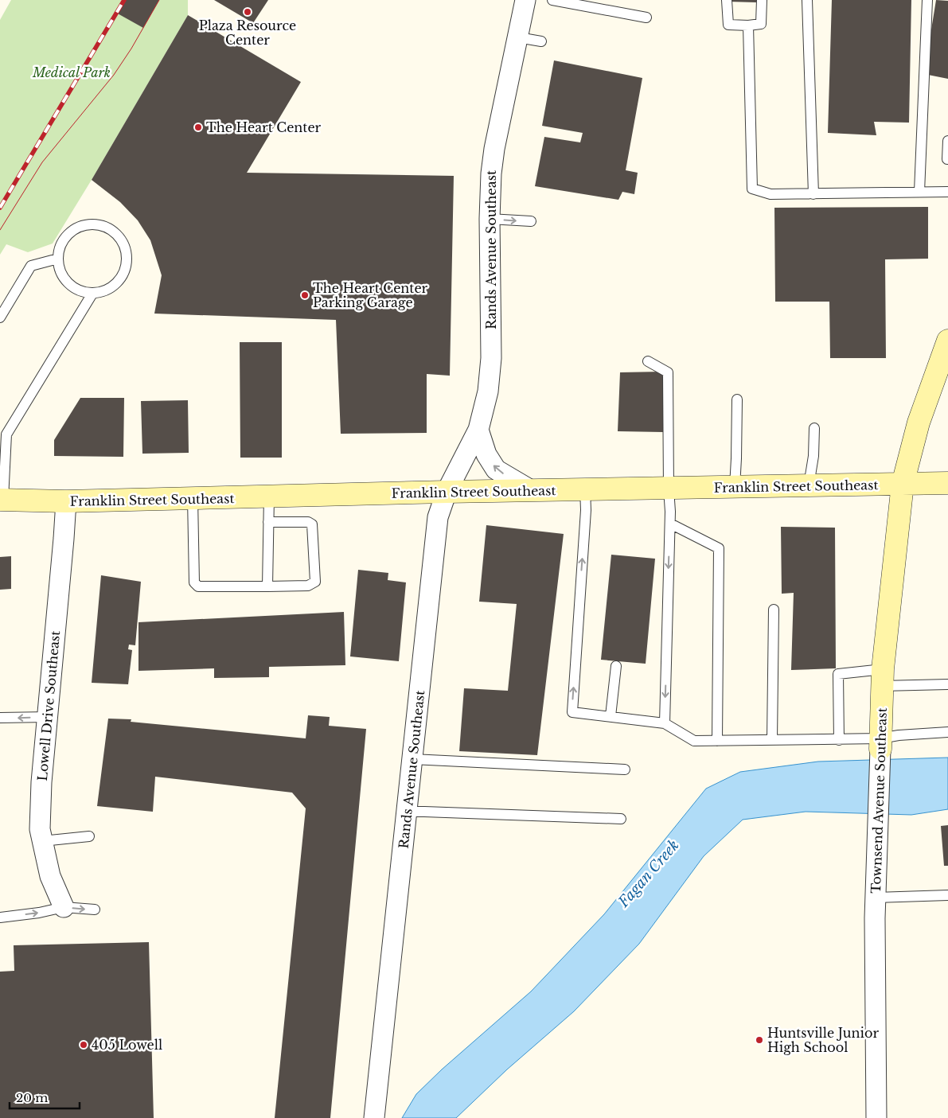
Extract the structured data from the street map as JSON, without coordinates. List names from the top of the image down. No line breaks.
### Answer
{"streets":{"street":["Rands Avenue Southeast","Franklin Street Southeast","Lowell Drive Southeast","Townsend Avenue Southeast"]},"crossings":[["Rands Avenue Southeast","Franklin Street Southeast"],["Franklin Street Southeast","Lowell Drive Southeast"],["Franklin Street Southeast","Townsend Avenue Southeast"]],"water":["Fagan Creek"],"parks":["Medical Park"],"places":["Plaza Resource Center","The Heart Center","The Heart Center Parking Garage","Huntsville Junior High School","405 Lowell"],"scale_bar":"20 m"}
